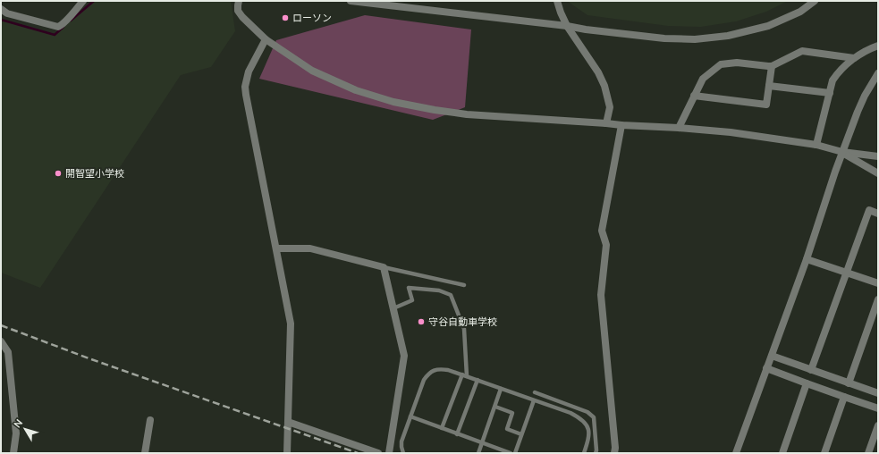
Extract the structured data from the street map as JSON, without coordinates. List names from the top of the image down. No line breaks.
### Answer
{"places":["ローソン","開智望小学校","守谷自動車学校"],"north":"top left"}
